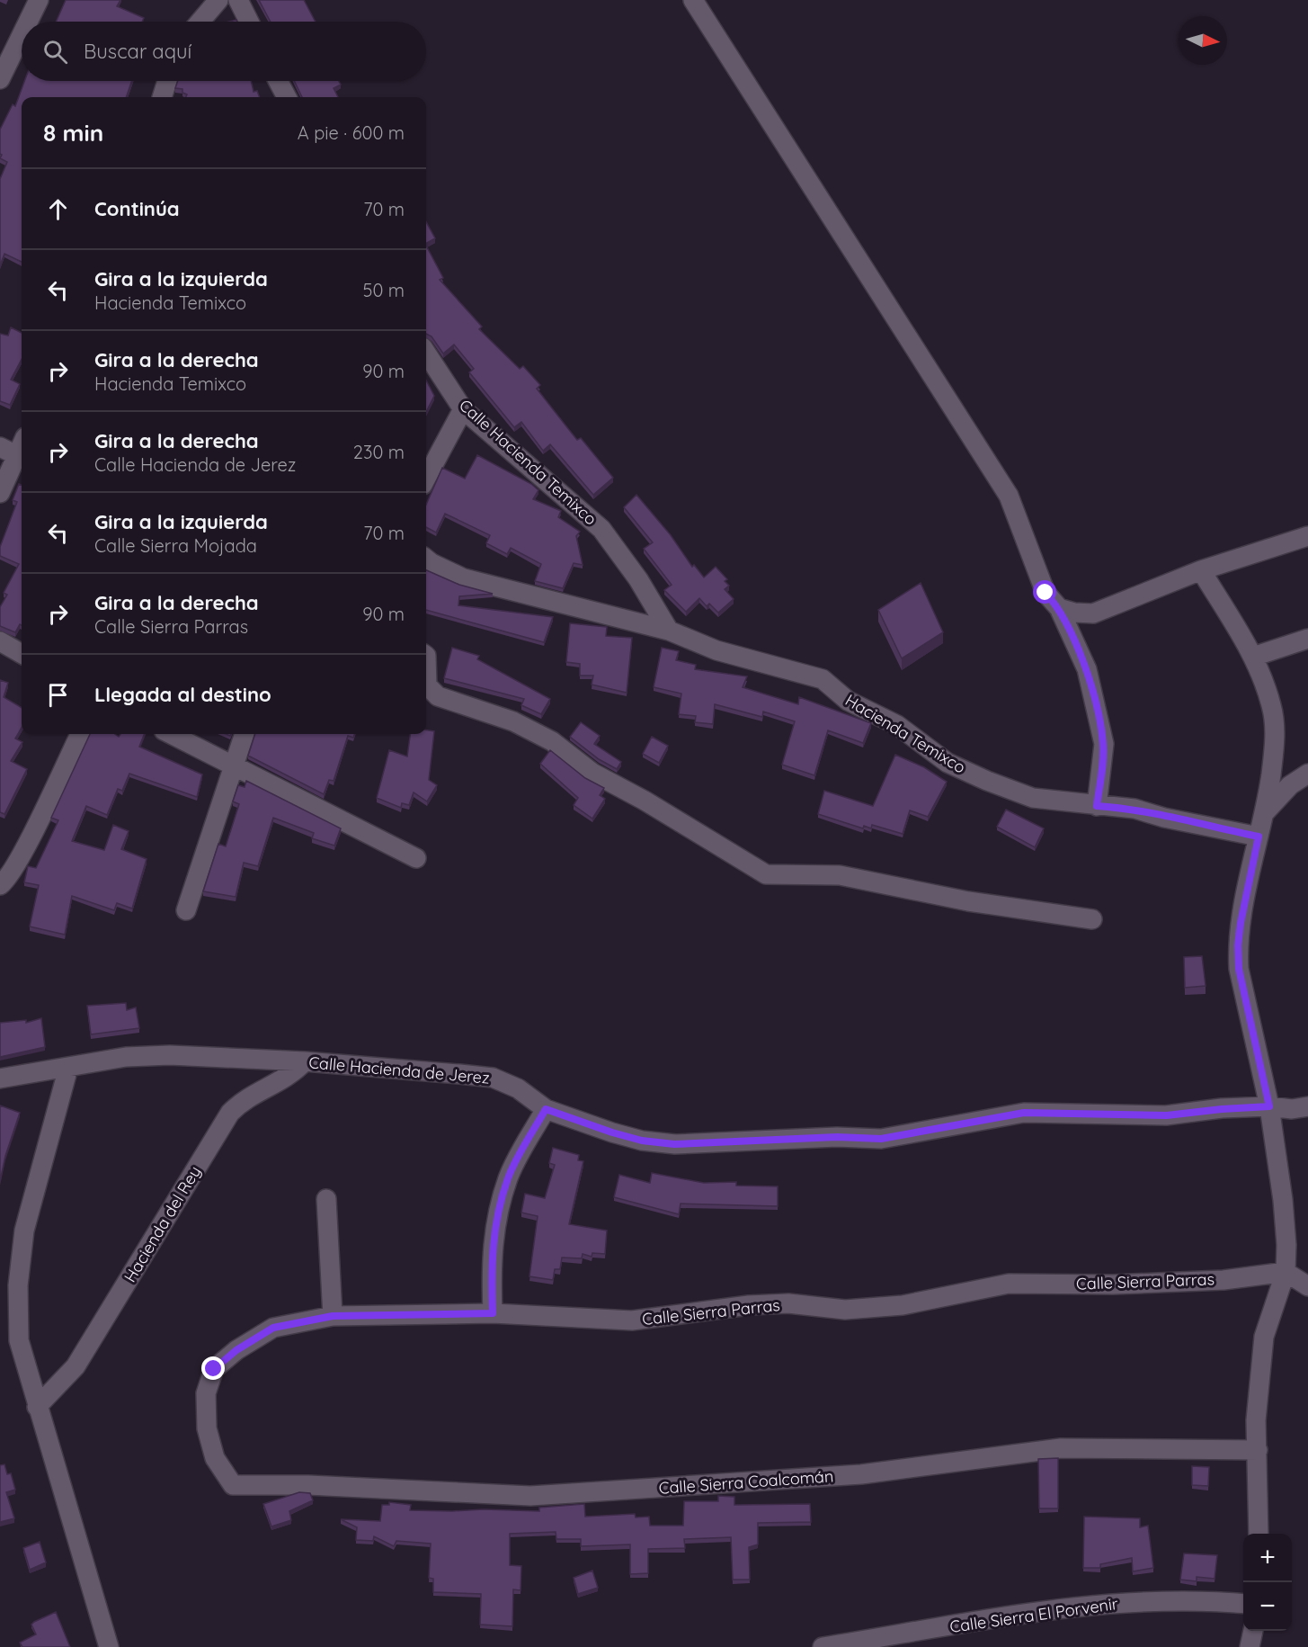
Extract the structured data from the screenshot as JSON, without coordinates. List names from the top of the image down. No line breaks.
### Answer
{"streets":{"street":["Calle Hacienda Temixco","Hacienda Temixco","Calle Hacienda de Jerez","Hacienda del Rey","Calle Sierra Parras","Calle Sierra Coalcomán","Calle Sierra El Porvenir"]},"crossings":[["Calle Hacienda Temixco","Hacienda Temixco"],["Calle Hacienda de Jerez","Hacienda del Rey"],["Calle Sierra Parras","Calle Sierra Coalcomán"]],"north":"right","page":{"search":"Buscar aquí","heading":["8 min","A pie · 600 m"],"list":[["Continúa","70 m"],["Gira a la izquierda","Hacienda Temixco","50 m"],["Gira a la derecha","Hacienda Temixco","90 m"],["Gira a la derecha","Calle Hacienda de Jerez","230 m"],["Gira a la izquierda","Calle Sierra Mojada","70 m"],["Gira a la derecha","Calle Sierra Parras","90 m"],"Llegada al destino"],"map_buttons":["+","−"]}}
